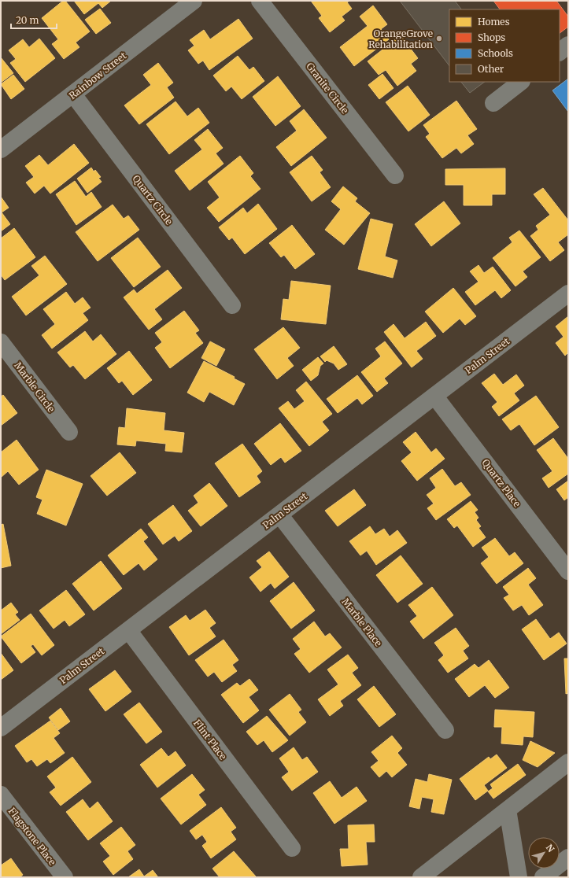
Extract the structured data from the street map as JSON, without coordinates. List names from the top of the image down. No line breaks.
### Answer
{"streets":{"street":["Rainbow Street","Granite Circle","Quartz Circle","Palm Street","Marble Circle","Quartz Place","Marble Place","Flint Place","Flagstone Place"]},"crossings":[["Rainbow Street","Quartz Circle"],["Palm Street","Quartz Place"],["Palm Street","Marble Place"],["Palm Street","Flint Place"]],"places":["OrangeGrove Rehabilitation"],"legend":["Homes","Shops","Schools","Other"],"scale_bar":"20 m","north":"top right"}
